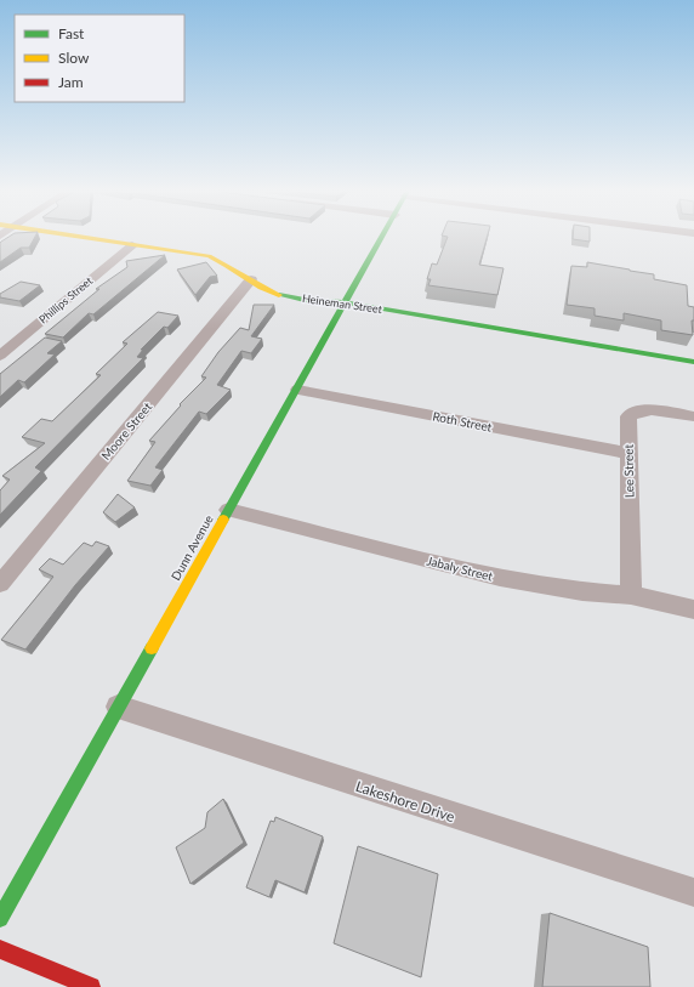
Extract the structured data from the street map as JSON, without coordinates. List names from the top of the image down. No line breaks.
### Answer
{"streets":{"main road":["Heineman Street","Dunn Avenue"],"street":["Phillips Street","Roth Street","Moore Street","Lee Street","Jabaly Street","Lakeshore Drive"]},"crossings":[["Phillips Street","Heineman Street"],["Heineman Street","Moore Street"],["Heineman Street","Dunn Avenue"],["Roth Street","Lee Street"],["Roth Street","Dunn Avenue"],["Lee Street","Jabaly Street"],["Dunn Avenue","Jabaly Street"],["Dunn Avenue","Lakeshore Drive"]],"legend":["Fast","Slow","Jam"]}
